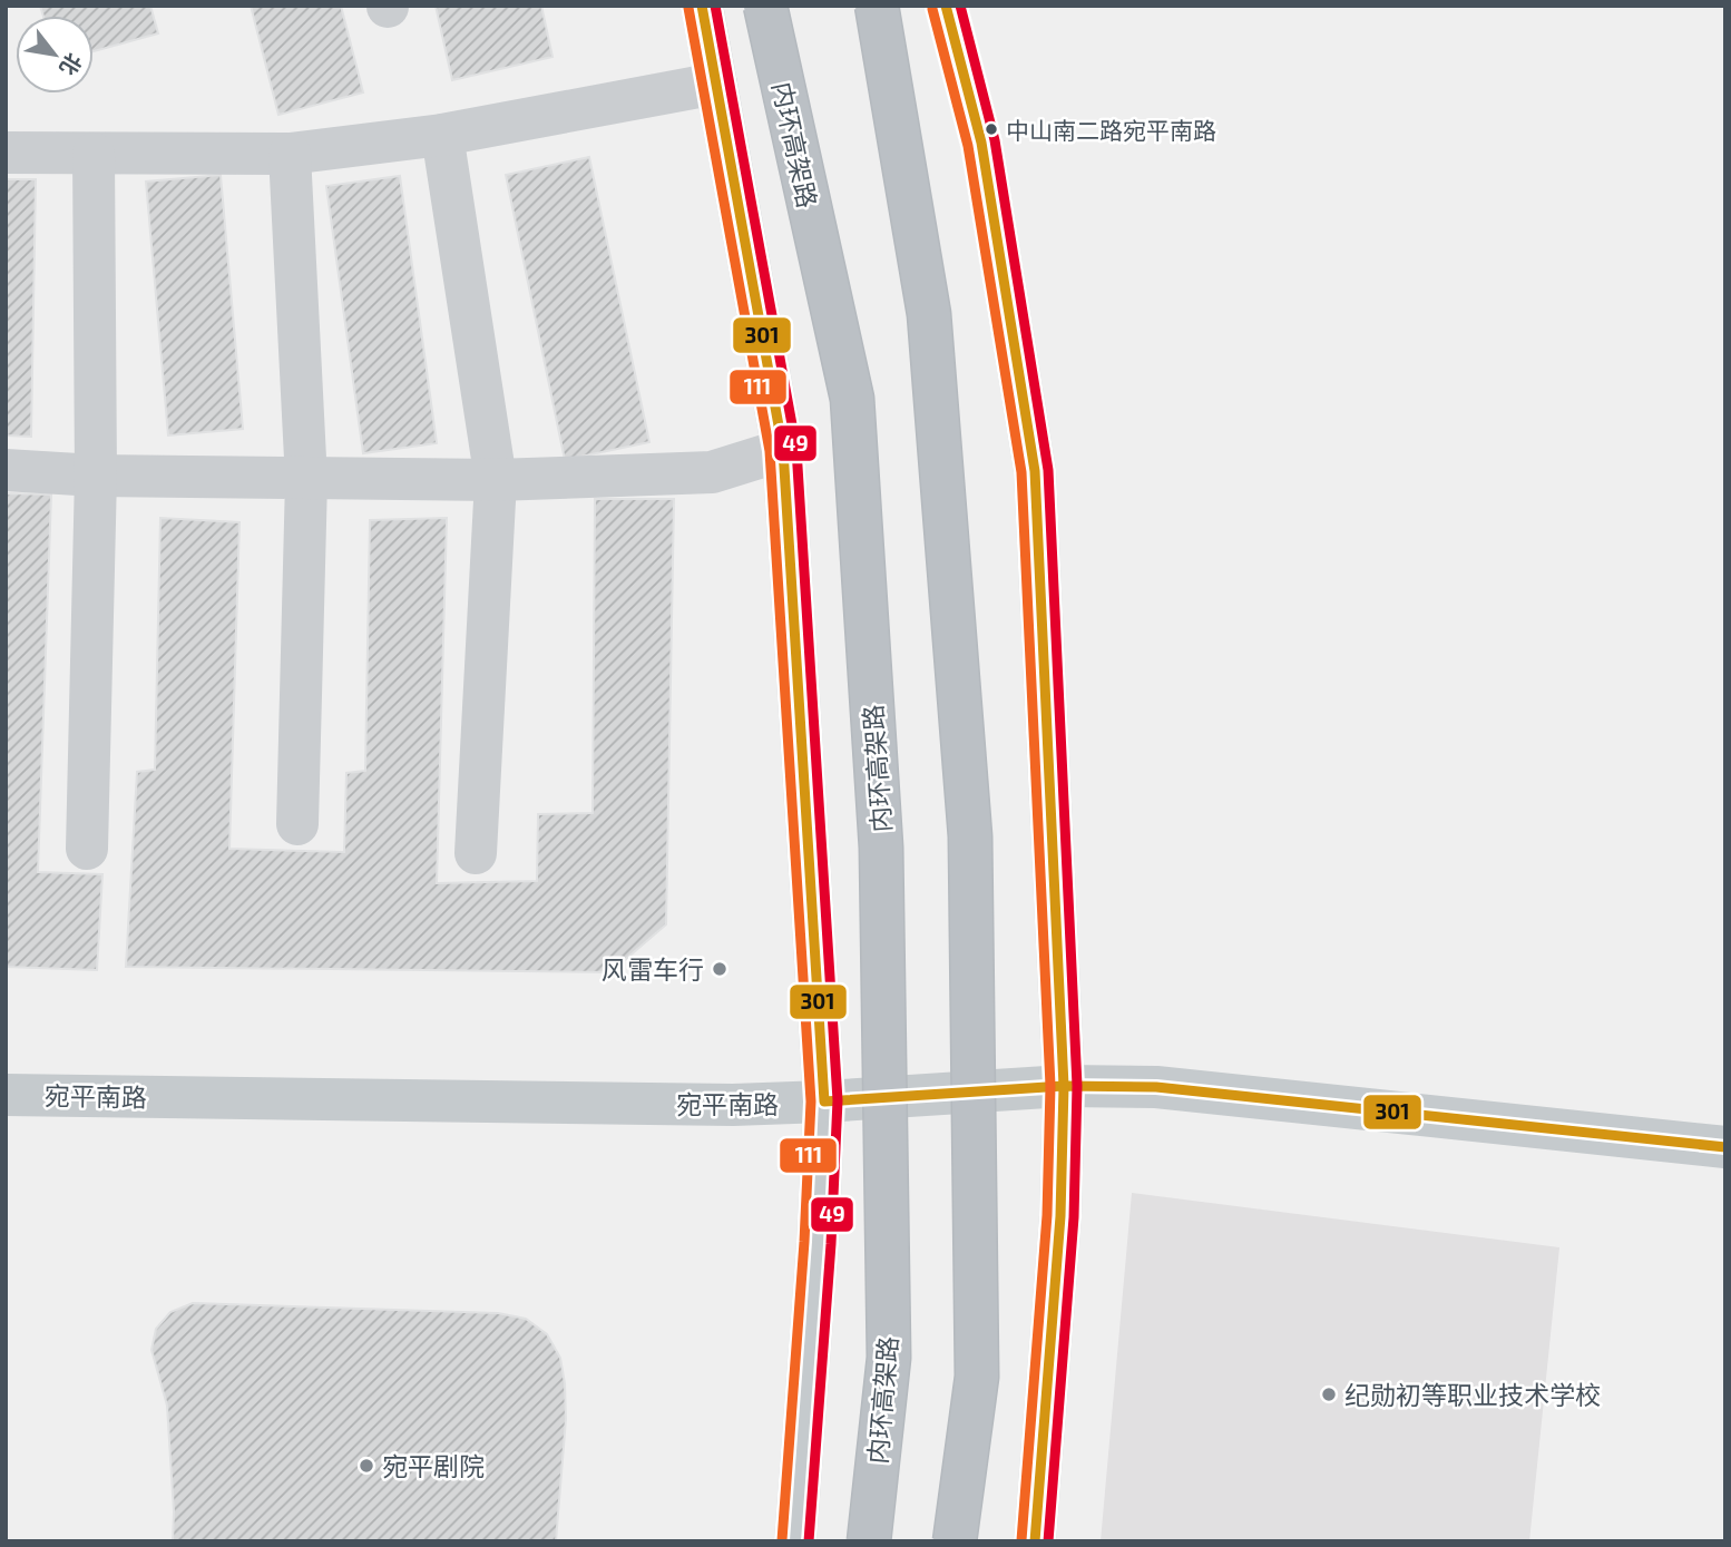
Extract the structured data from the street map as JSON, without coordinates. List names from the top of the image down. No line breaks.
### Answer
{"streets":{"highway":["内环高架路"],"main road":["宛平南路"]},"places":["中山南二路宛平南路","风雷车行","纪勋初等职业技术学校","宛平剧院"],"lines":["transit line 301","transit line 49","transit line 111"],"north":"bottom right"}
